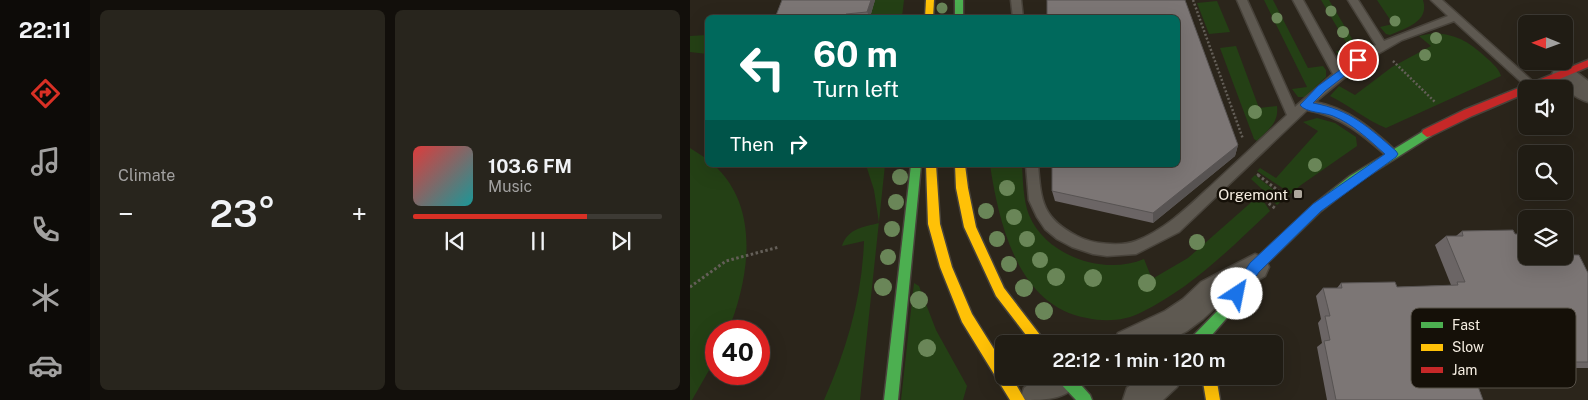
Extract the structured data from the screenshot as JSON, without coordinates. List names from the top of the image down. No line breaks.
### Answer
{"places":{"transit":["Orgemont"]},"legend":["Fast","Slow","Jam"],"north":"left","page":{"tabs":"22:11","tile":"Climate","turn":["60 m","Turn left"],"then":"Then","song":["103.6 FM","Music"],"heat":["−","23°","+"],"limit":"40","trip":"22:12 · 1 min · 120 m"}}
